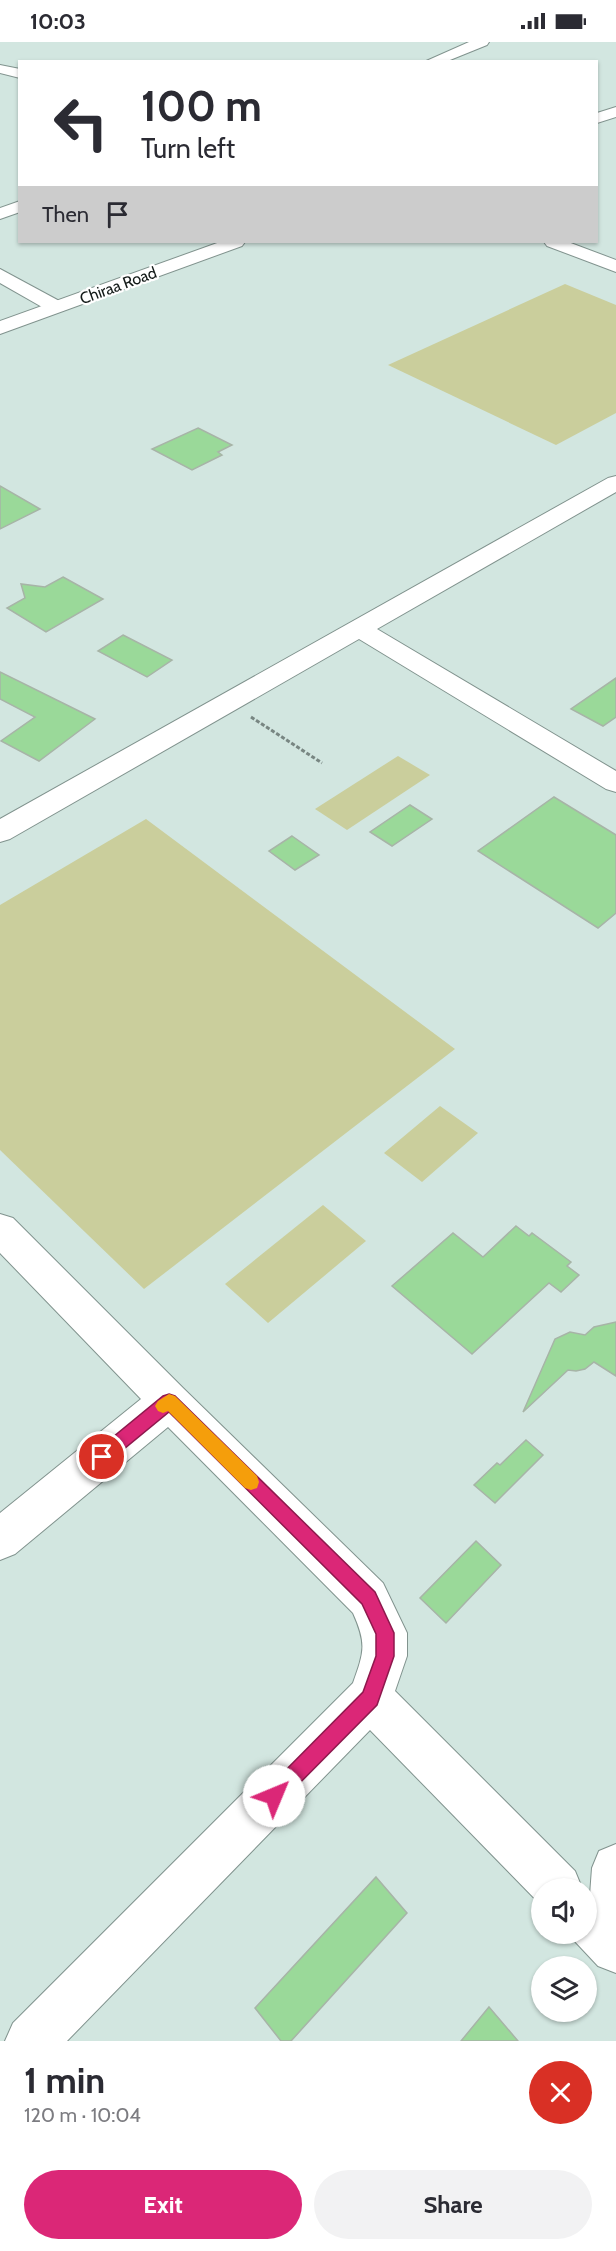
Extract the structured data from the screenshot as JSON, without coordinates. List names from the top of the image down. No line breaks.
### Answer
{"streets":{"main road":["Chiraa Road"]},"page":{"status":"10:03","turn":["100 m","Turn left"],"then":"Then","heading":["1 min","120 m · 10:04"],"buttons":["Exit","Share"]}}
